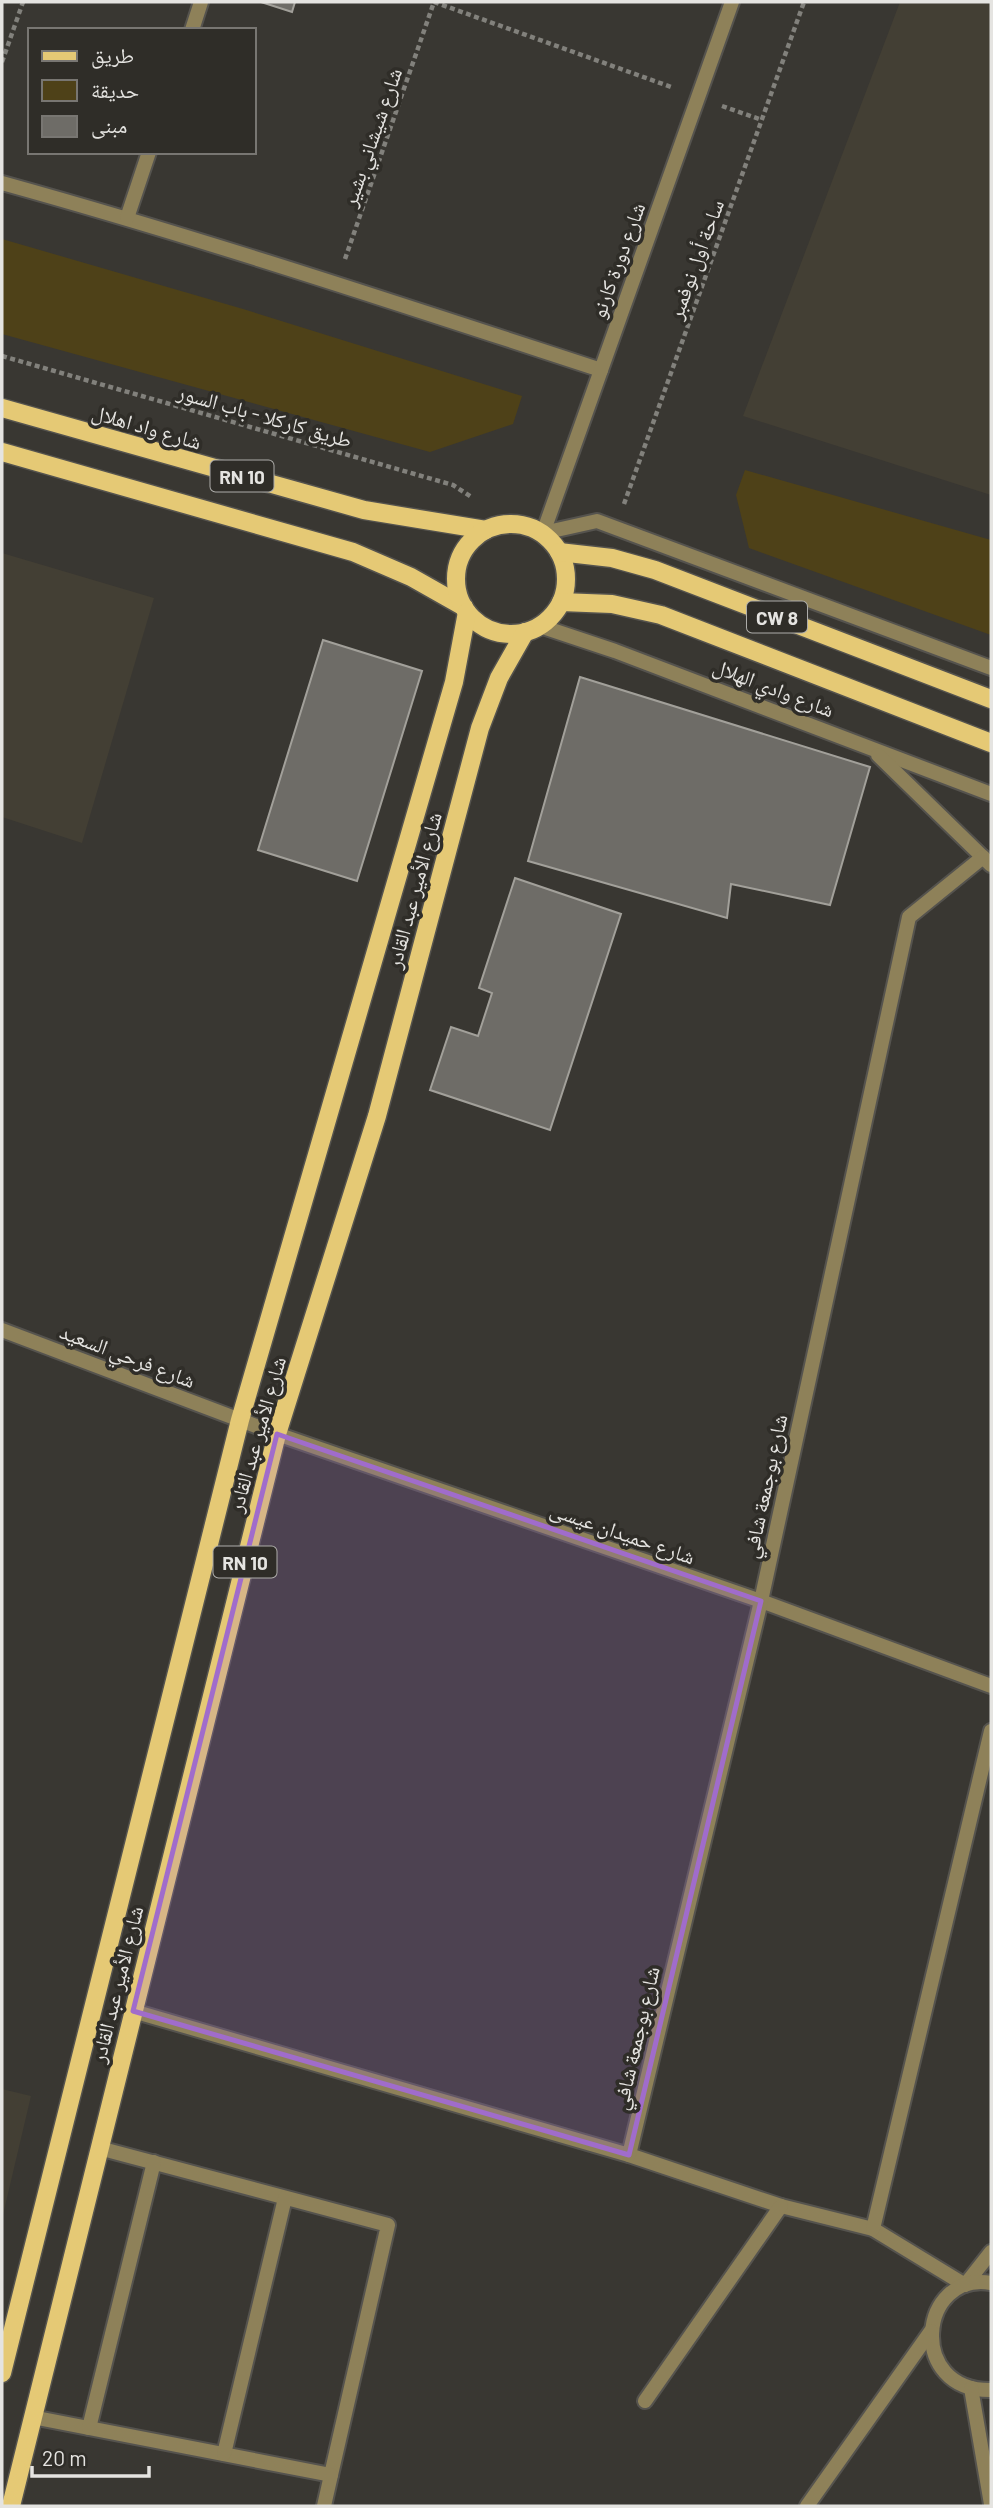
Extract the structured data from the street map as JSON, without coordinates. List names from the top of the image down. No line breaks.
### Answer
{"streets":{"main road":["شارع واد اهلال","RN 10","CW 8","شارع وادي الهلال","شارع الأمير عبد القادر"],"street":["شارع دورة كارنو","شارع فرحي السعيد","شارع بوجمعة شافي","شارع حميدان عيسى"],"path":["شارع شيشاني بشير","ساحة أول نوفمبر","طريق كاركلا - باب السور"]},"crossings":[["شارع دورة كارنو","طريق كاركلا - باب السور"],["شارع دورة كارنو","شارع واد اهلال"],["شارع دورة كارنو","RN 10"],["شارع دورة كارنو","CW 8"],["شارع دورة كارنو","شارع وادي الهلال"],["شارع دورة كارنو","شارع الأمير عبد القادر"],["طريق كاركلا - باب السور","شارع واد اهلال"],["طريق كاركلا - باب السور","RN 10"],["طريق كاركلا - باب السور","CW 8"],["طريق كاركلا - باب السور","شارع وادي الهلال"],["طريق كاركلا - باب السور","شارع الأمير عبد القادر"],["شارع واد اهلال","RN 10"],["شارع واد اهلال","CW 8"],["شارع واد اهلال","شارع وادي الهلال"],["شارع واد اهلال","شارع الأمير عبد القادر"],["RN 10","CW 8"],["RN 10","شارع وادي الهلال"],["RN 10","شارع الأمير عبد القادر"],["CW 8","شارع وادي الهلال"],["CW 8","شارع الأمير عبد القادر"],["شارع وادي الهلال","شارع الأمير عبد القادر"],["شارع الأمير عبد القادر","شارع فرحي السعيد"],["شارع الأمير عبد القادر","شارع حميدان عيسى"],["شارع فرحي السعيد","شارع حميدان عيسى"],["شارع بوجمعة شافي","شارع حميدان عيسى"]],"legend":["طريق","حديقة","مبنى"],"scale_bar":"20 m"}
